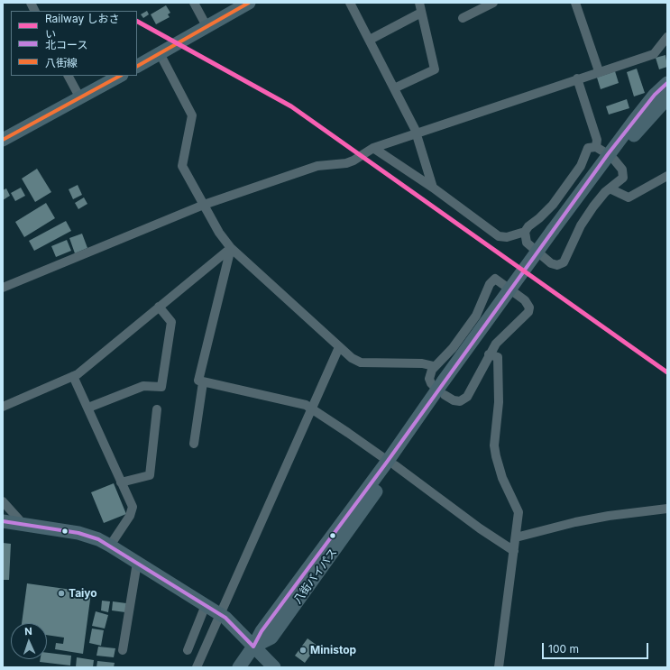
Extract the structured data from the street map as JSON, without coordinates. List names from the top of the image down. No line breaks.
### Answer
{"streets":{"main road":["八街バイパス"]},"places":["Taiyo","Ministop"],"lines":["transit line 八街線","rail line しおさい","transit line 北コース"],"legend":["Railway しおさい","北コース","八街線"],"scale_bar":"100 m","north":"top"}
